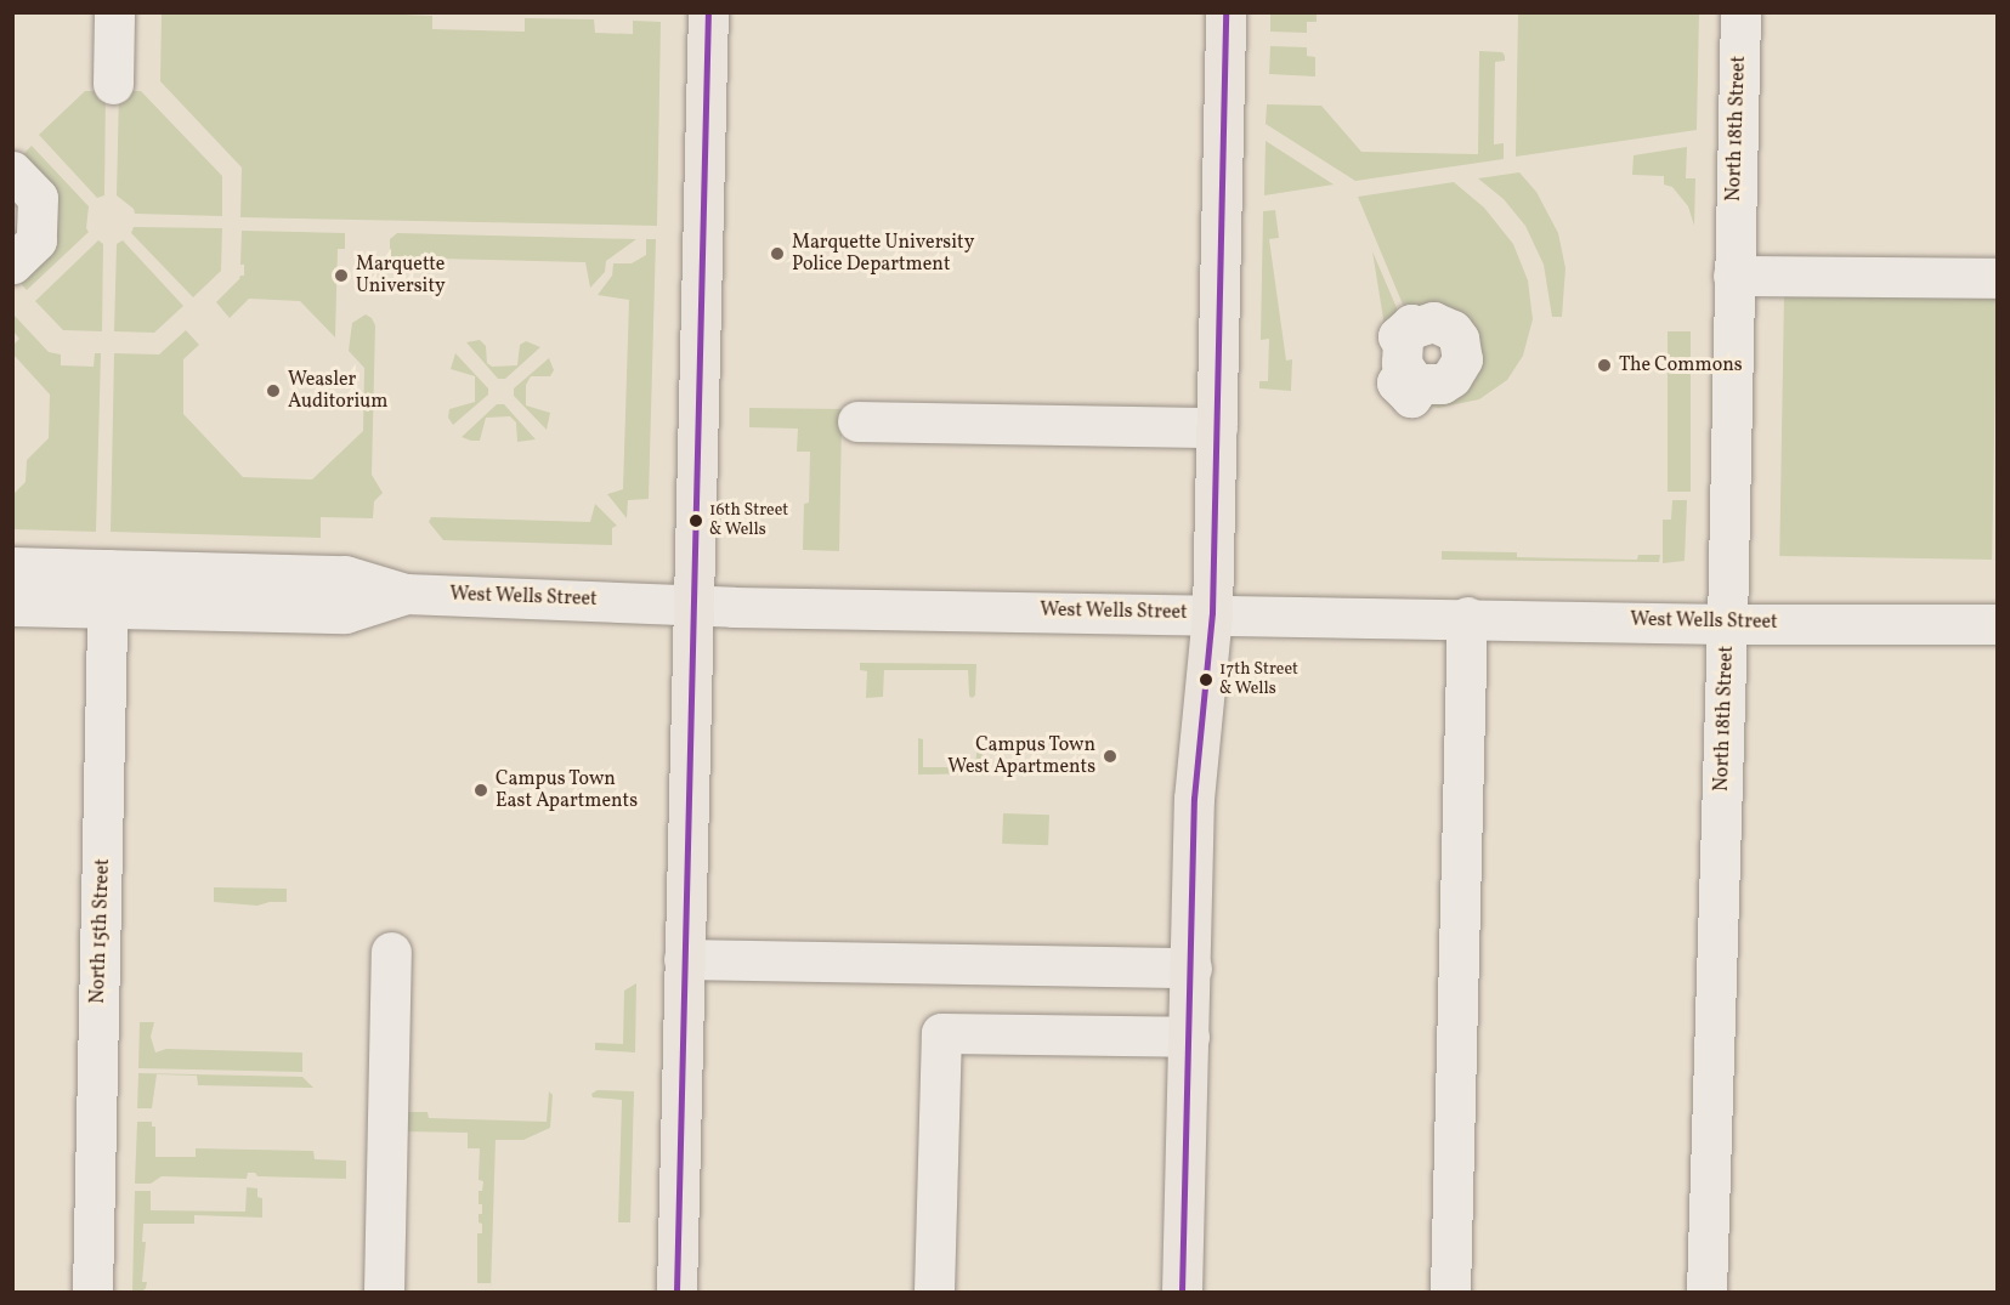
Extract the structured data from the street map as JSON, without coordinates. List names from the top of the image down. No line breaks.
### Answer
{"streets":{"street":["North 18th Street","West Wells Street","North 15th Street"]},"crossings":[["North 18th Street","West Wells Street"],["West Wells Street","North 15th Street"]],"places":["Marquette University Police Department","Marquette University","The Commons","Weasler Auditorium","16th Street & Wells","17th Street & Wells","Campus Town West Apartments","Campus Town East Apartments"]}
